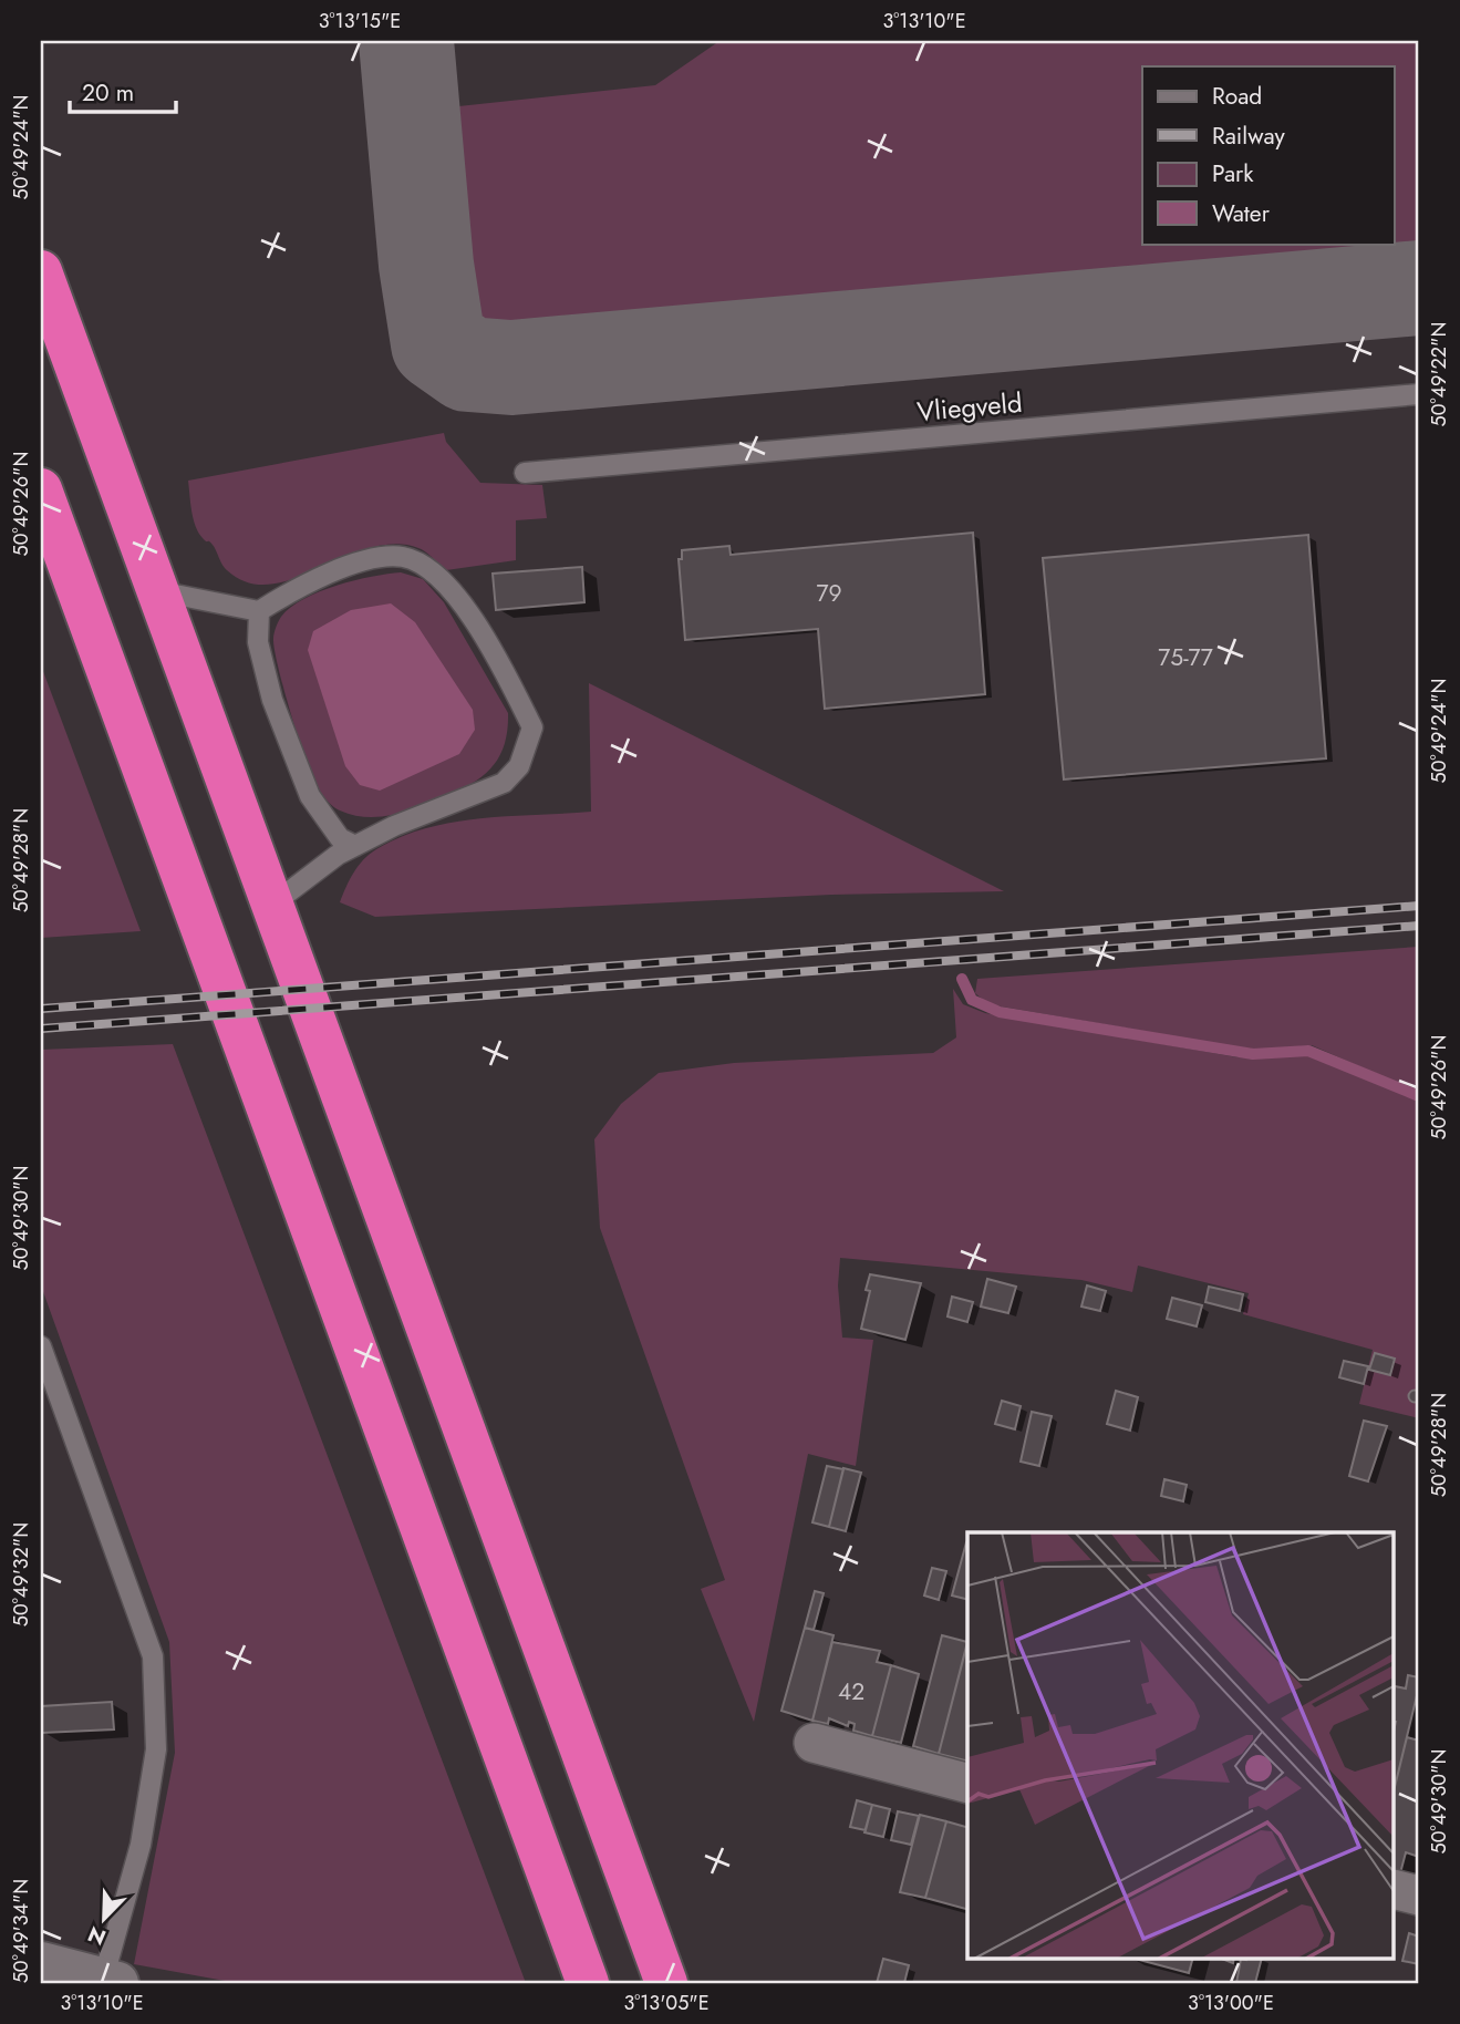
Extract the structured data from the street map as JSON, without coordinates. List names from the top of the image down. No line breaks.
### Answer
{"streets":{"lane":["Vliegveld"]},"house_numbers":["79","75-77","42"],"legend":["Road","Railway","Park","Water"],"scale_bar":"20 m","north":"bottom left","coordinates":["3°13'15\"E","3°13'10\"E","50°49'24\"N","50°49'22\"N","50°49'26\"N","50°49'28\"N","50°49'30\"N","50°49'32\"N","50°49'34\"N","3°13'05\"E","3°13'00\"E"]}
